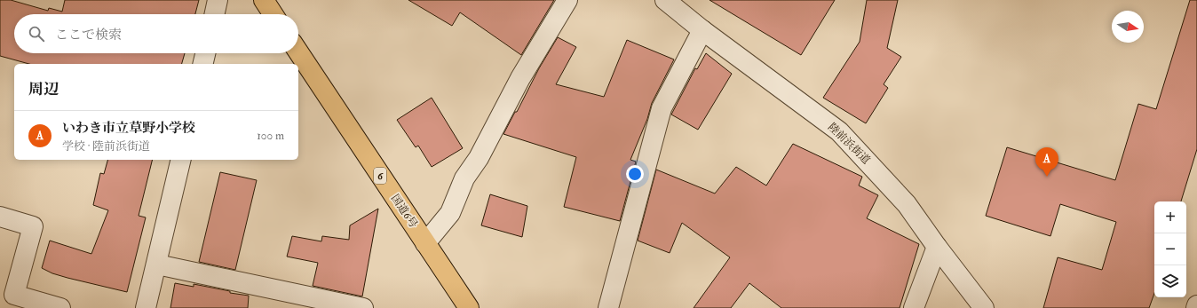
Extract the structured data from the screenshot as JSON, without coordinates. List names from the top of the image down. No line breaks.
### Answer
{"streets":{"highway":["6","国道6号"],"street":["陸前浜街道"]},"north":"right","page":{"search":"ここで検索","heading":"周辺","list":[{"mark":"A","name":"いわき市立草野小学校","note":"学校 · 陸前浜街道","value":"100 m"}],"pins":"A","map_buttons":["+","−"]}}
